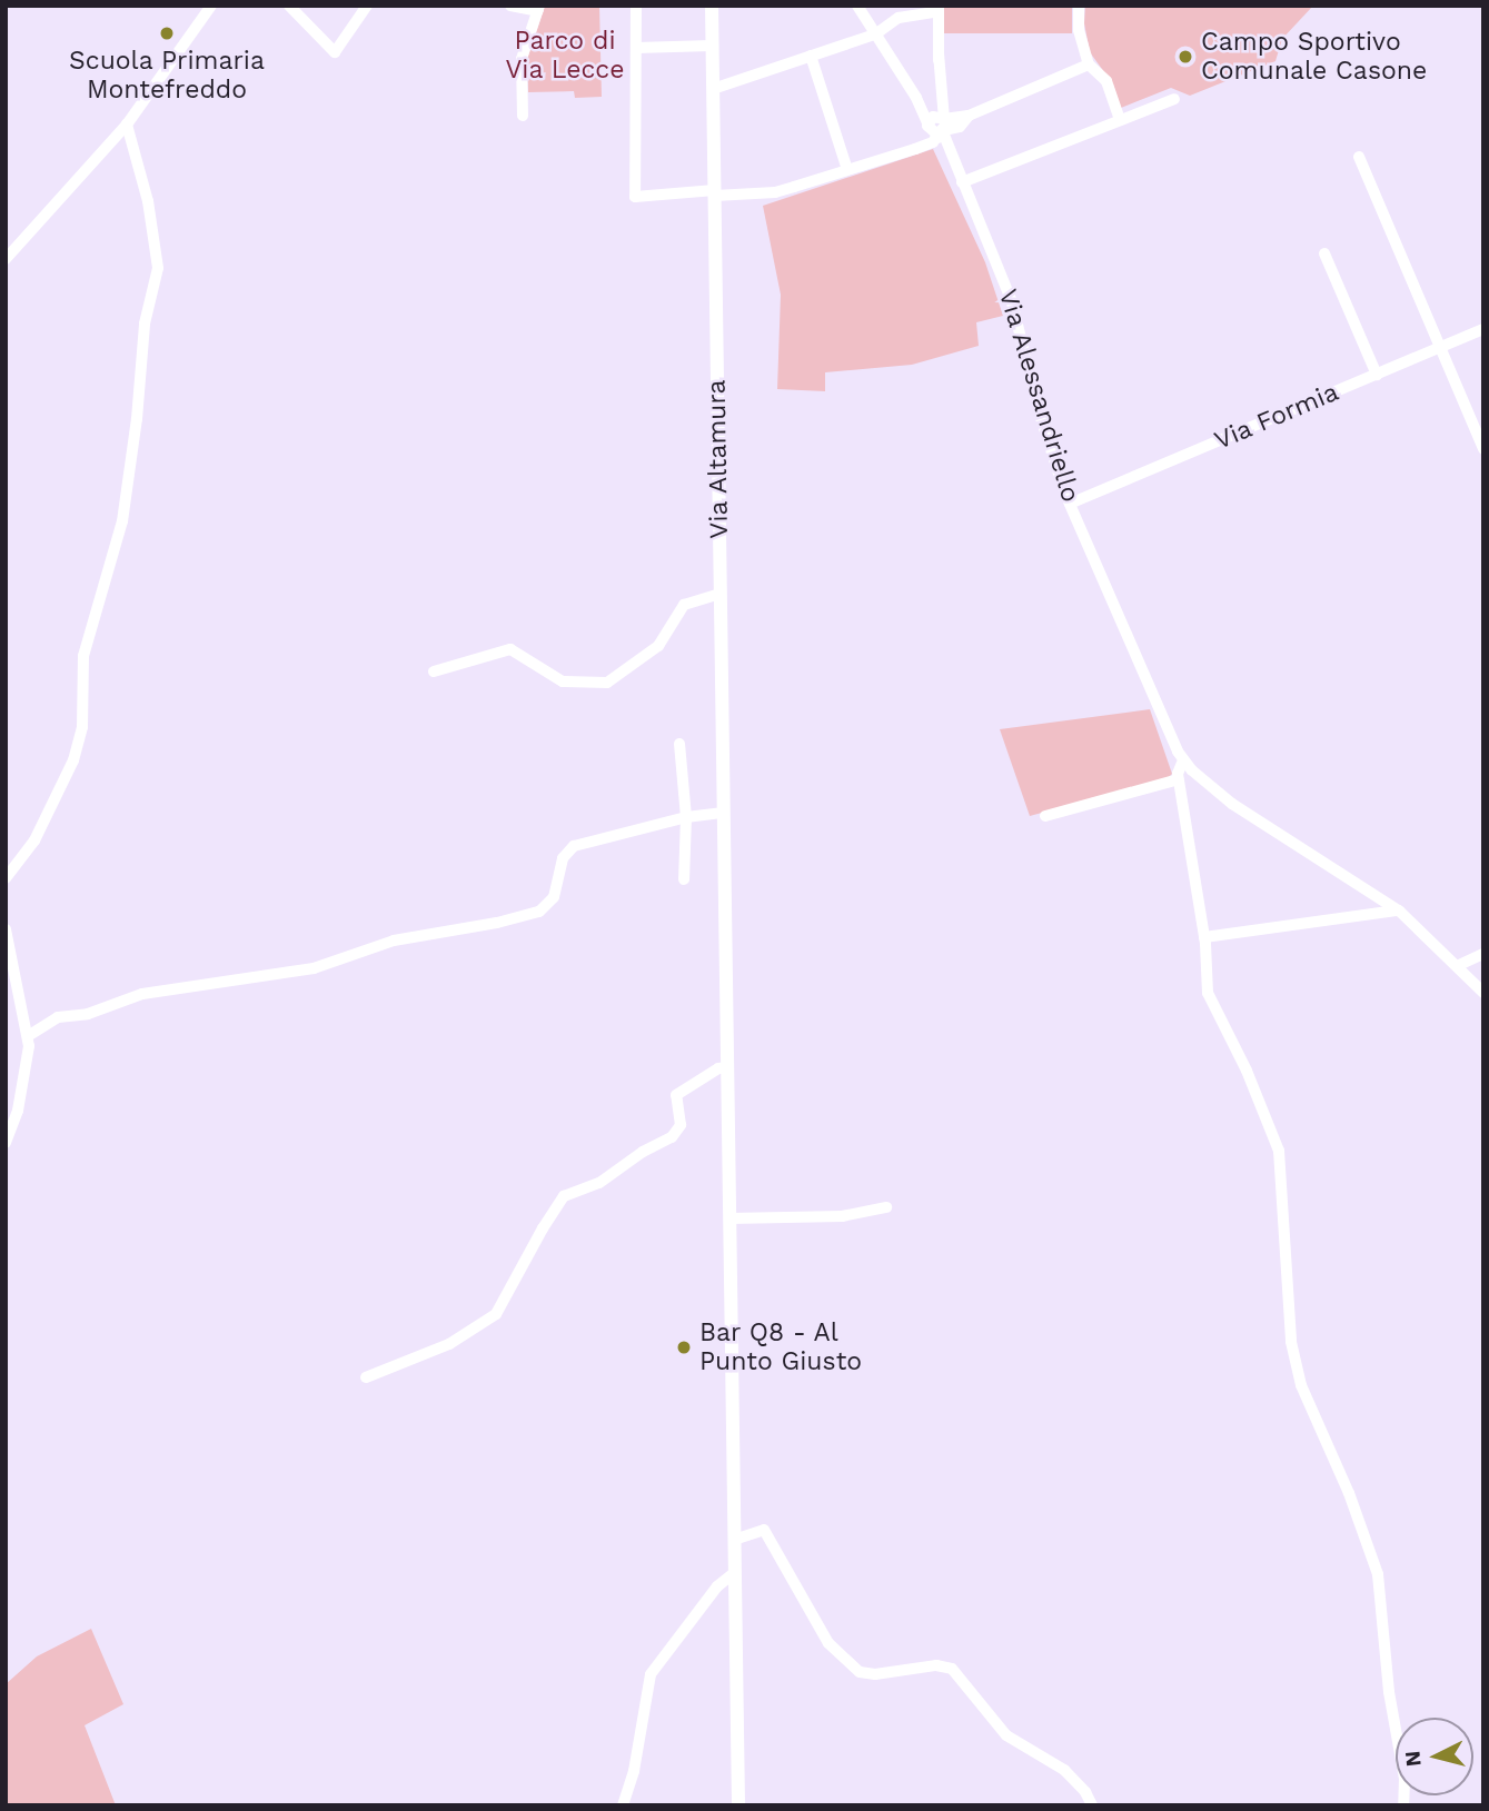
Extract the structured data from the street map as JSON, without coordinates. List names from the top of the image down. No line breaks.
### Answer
{"streets":{"main road":["Via Altamura"],"street":["Via Alessandriello","Via Formia"]},"crossings":[["Via Alessandriello","Via Formia"]],"parks":["Parco di Via Lecce"],"places":["Scuola Primaria Montefreddo","Campo Sportivo Comunale Casone","Bar Q8 - Al Punto Giusto"],"north":"left"}
